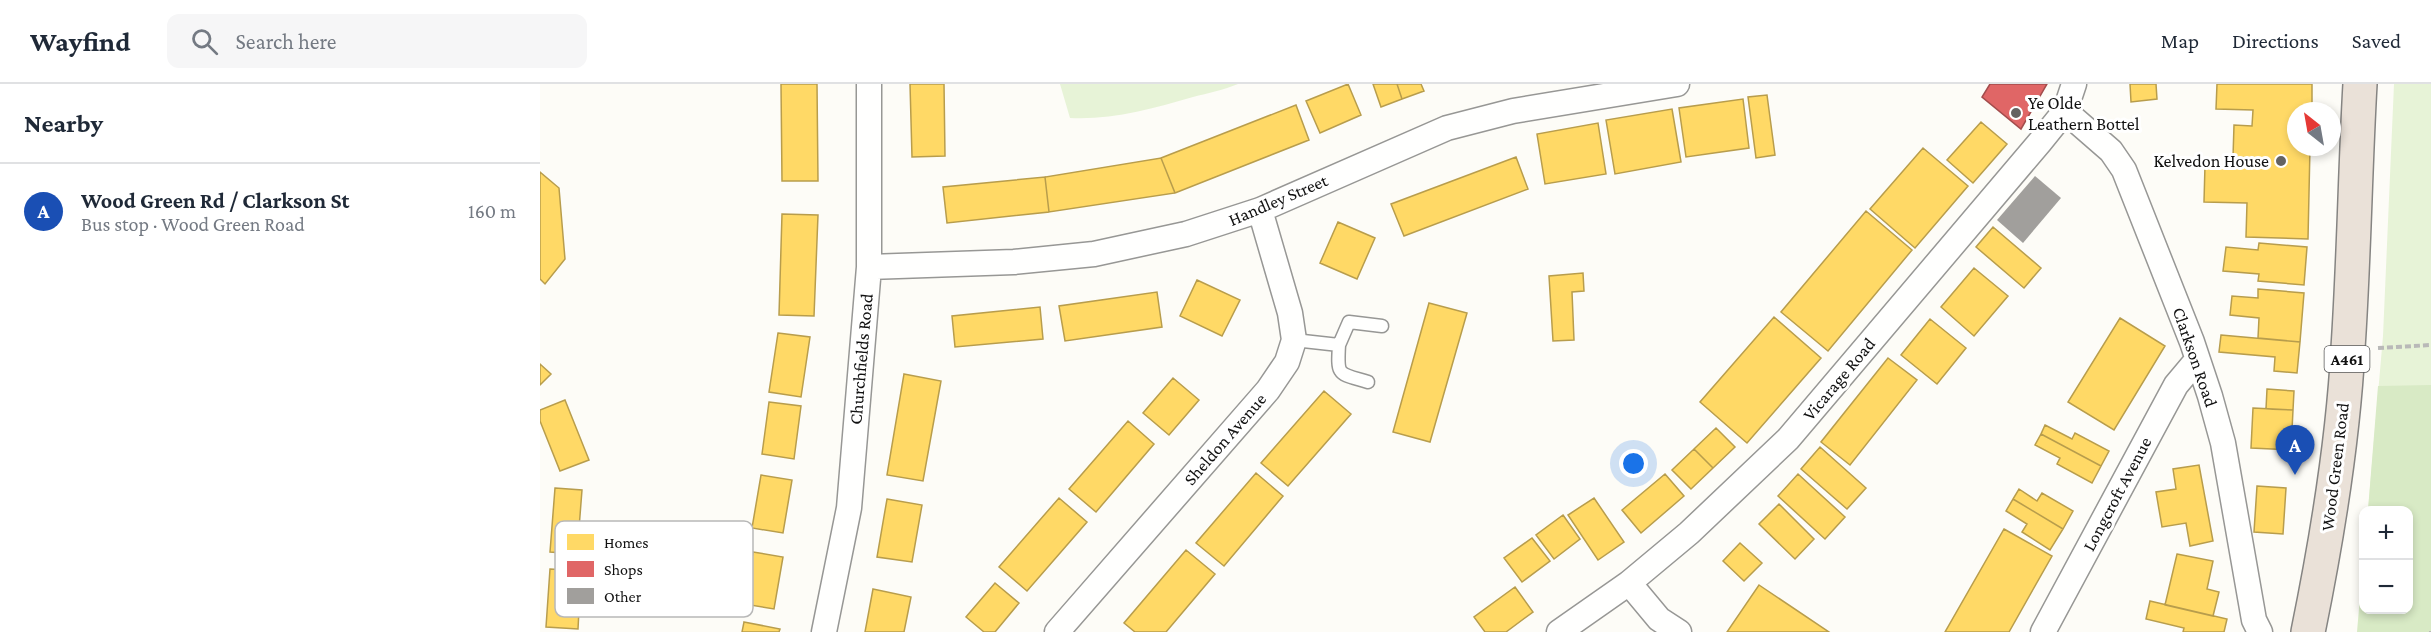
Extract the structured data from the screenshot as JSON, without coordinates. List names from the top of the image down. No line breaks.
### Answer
{"streets":{"highway":["A461","Wood Green Road"],"street":["Handley Street","Clarkson Road","Churchfields Road","Vicarage Road","Sheldon Avenue","Longcroft Avenue"]},"crossings":[["Handley Street","Churchfields Road"],["Clarkson Road","Vicarage Road"],["Clarkson Road","Longcroft Avenue"]],"places":["Ye Olde Leathern Bottel","Kelvedon House"],"legend":["Homes","Shops","Other"],"north":"top left","page":{"header":"Wayfind","search":"Search here","nav":["Map","Directions","Saved"],"heading":"Nearby","list":[{"mark":"A","name":"Wood Green Rd / Clarkson St","note":"Bus stop · Wood Green Road","value":"160 m"}],"pins":"A","map_buttons":["+","−"]}}
